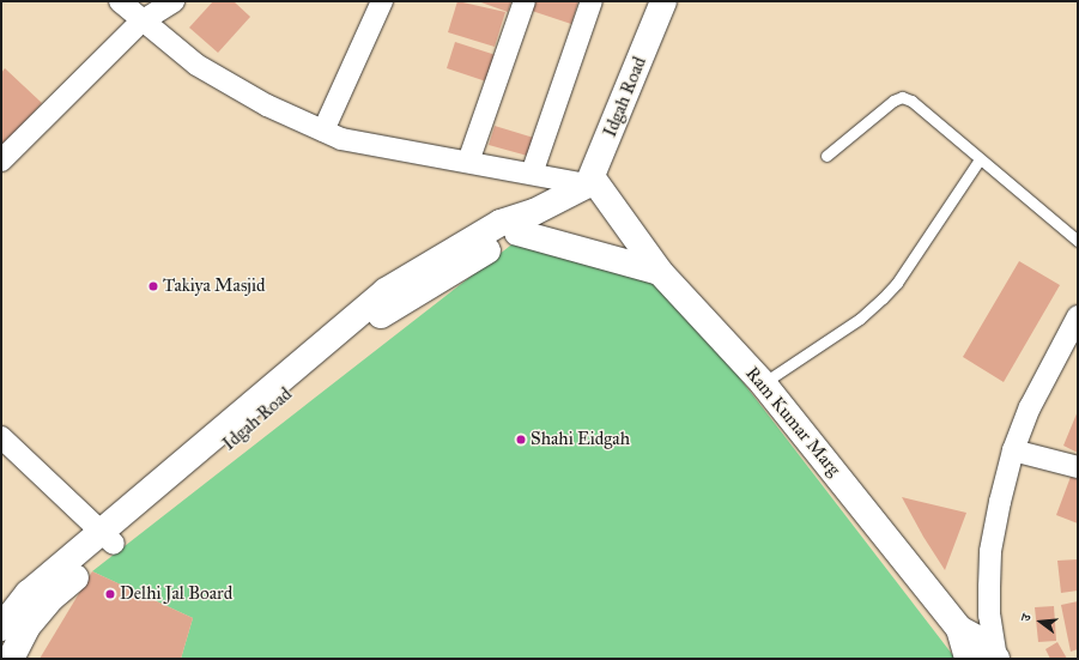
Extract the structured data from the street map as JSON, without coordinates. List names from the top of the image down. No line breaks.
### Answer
{"streets":{"street":["Idgah Road","Ram Kumar Marg"]},"crossings":[["Idgah Road","Ram Kumar Marg"]],"places":["Takiya Masjid","Shahi Eidgah","Delhi Jal Board"],"north":"left"}
